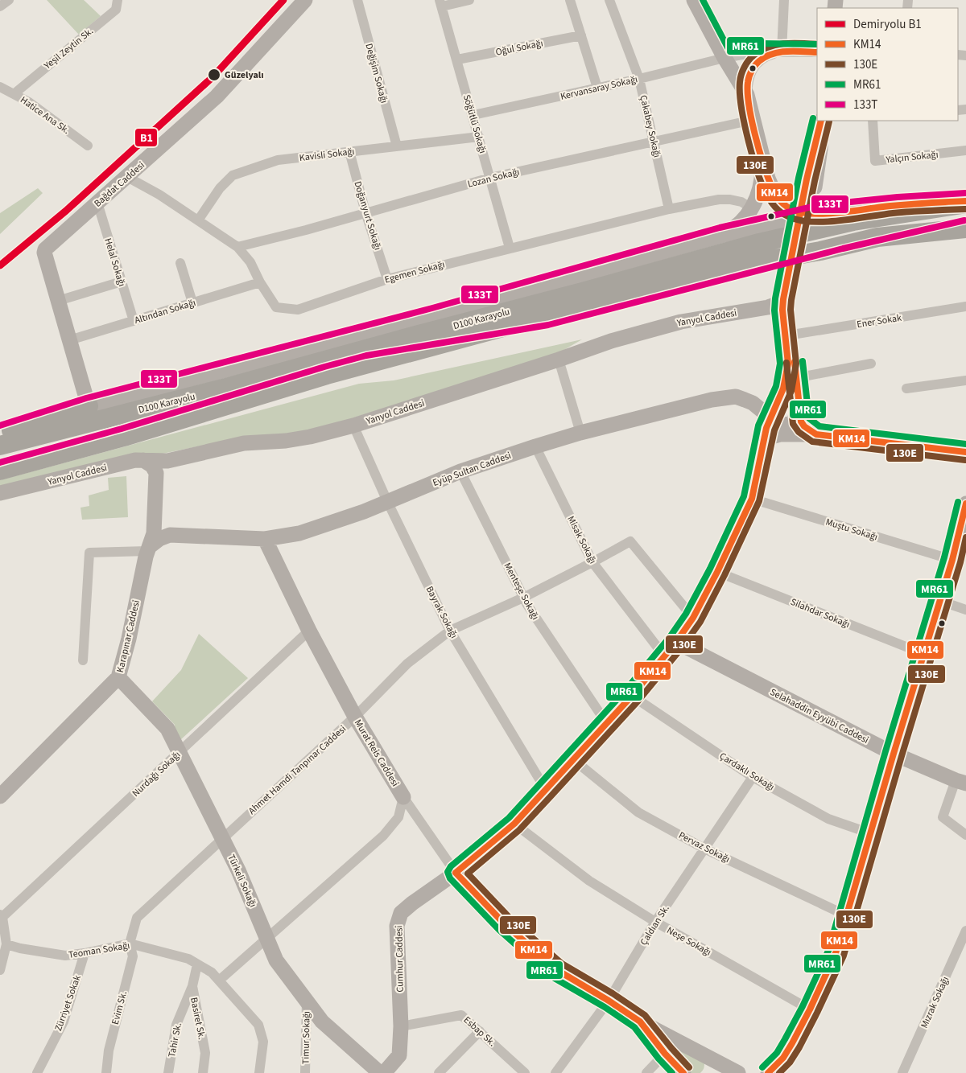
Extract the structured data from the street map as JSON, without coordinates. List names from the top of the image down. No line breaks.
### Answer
{"streets":{"highway":["D100 Karayolu"],"street":["Oğul Sokağı","Yeşil Zeytin Sk.","Değişim Sokağı","Kervansaray Sokağı","Hatice Ana Sk.","Söğütlü Sokağı","Çakabey Sokağı","Kavisli Sokağı","Yalçın Sokağı","Lozan Sokağı","Bağdat Caddesi","Doğanyurt Sokağı","Helal Sokağı","Egemen Sokağı","Altından Sokağı","Yanyol Caddesi","Ener Sokak","Eyüp Sultan Caddesi","Muştu Sokağı","Misak Sokağı","Menteşe Sokağı","Bayrak Sokağı","Silahdar Sokağı","Karapınar Caddesi","Selahaddin Eyyübi Caddesi","Murat Reis Caddesi","Ahmet Hamdi Tanpınar Caddesi","Çardaklı Sokağı","Nurdağı Sokağı","Pervaz Sokağı","Türkeli Sokağı","Çaldıan Sk.","Neşe Sokağı","Teoman Sokağı","Cumhur Caddesi","Mızrak Sokağı","Zürriyet Sokak","Evim Sk.","Basiret Sk.","Esbap Sk.","Timur Sokağı","Tahir Sk."]},"crossings":[["Oğul Sokağı","Söğütlü Sokağı"],["Yeşil Zeytin Sk.","Hatice Ana Sk."],["Değişim Sokağı","Kavisli Sokağı"],["Kervansaray Sokağı","Söğütlü Sokağı"],["Kervansaray Sokağı","Çakabey Sokağı"],["Söğütlü Sokağı","Kavisli Sokağı"],["Söğütlü Sokağı","Lozan Sokağı"],["Söğütlü Sokağı","Egemen Sokağı"],["Çakabey Sokağı","Lozan Sokağı"],["Çakabey Sokağı","Egemen Sokağı"],["Kavisli Sokağı","Doğanyurt Sokağı"],["Kavisli Sokağı","Egemen Sokağı"],["Lozan Sokağı","Doğanyurt Sokağı"],["Lozan Sokağı","Egemen Sokağı"],["Bağdat Caddesi","Helal Sokağı"],["Bağdat Caddesi","Egemen Sokağı"],["Bağdat Caddesi","Altından Sokağı"],["Doğanyurt Sokağı","Egemen Sokağı"],["Helal Sokağı","Altından Sokağı"],["Egemen Sokağı","Altından Sokağı"],["Yanyol Caddesi","Bayrak Sokağı"],["Yanyol Caddesi","Cumhur Caddesi"],["Eyüp Sultan Caddesi","Misak Sokağı"],["Eyüp Sultan Caddesi","Menteşe Sokağı"],["Eyüp Sultan Caddesi","Bayrak Sokağı"],["Eyüp Sultan Caddesi","Murat Reis Caddesi"],["Eyüp Sultan Caddesi","Cumhur Caddesi"],["Muştu Sokağı","Cumhur Caddesi"],["Misak Sokağı","Selahaddin Eyyübi Caddesi"],["Misak Sokağı","Ahmet Hamdi Tanpınar Caddesi"],["Misak Sokağı","Cumhur Caddesi"],["Menteşe Sokağı","Ahmet Hamdi Tanpınar Caddesi"],["Menteşe Sokağı","Cumhur Caddesi"],["Bayrak Sokağı","Ahmet Hamdi Tanpınar Caddesi"],["Bayrak Sokağı","Cumhur Caddesi"],["Silahdar Sokağı","Cumhur Caddesi"],["Karapınar Caddesi","Türkeli Sokağı"],["Selahaddin Eyyübi Caddesi","Cumhur Caddesi"],["Murat Reis Caddesi","Ahmet Hamdi Tanpınar Caddesi"],["Murat Reis Caddesi","Nurdağı Sokağı"],["Murat Reis Caddesi","Türkeli Sokağı"],["Murat Reis Caddesi","Teoman Sokağı"],["Ahmet Hamdi Tanpınar Caddesi","Türkeli Sokağı"],["Ahmet Hamdi Tanpınar Caddesi","Teoman Sokağı"],["Ahmet Hamdi Tanpınar Caddesi","Cumhur Caddesi"],["Ahmet Hamdi Tanpınar Caddesi","Evim Sk."],["Çardaklı Sokağı","Çaldıan Sk."],["Çardaklı Sokağı","Cumhur Caddesi"],["Nurdağı Sokağı","Türkeli Sokağı"],["Pervaz Sokağı","Çaldıan Sk."],["Pervaz Sokağı","Cumhur Caddesi"],["Türkeli Sokağı","Timur Sokağı"],["Çaldıan Sk.","Neşe Sokağı"],["Neşe Sokağı","Cumhur Caddesi"],["Teoman Sokağı","Zürriyet Sokak"],["Teoman Sokağı","Evim Sk."],["Teoman Sokağı","Basiret Sk."],["Cumhur Caddesi","Esbap Sk."],["Basiret Sk.","Tahir Sk."]],"places":["Güzelyalı"],"lines":["rail line B1","transit line MR61","transit line 130E","transit line KM14","transit line 133T"],"legend":["Demiryolu B1","KM14","130E","MR61","133T"]}
